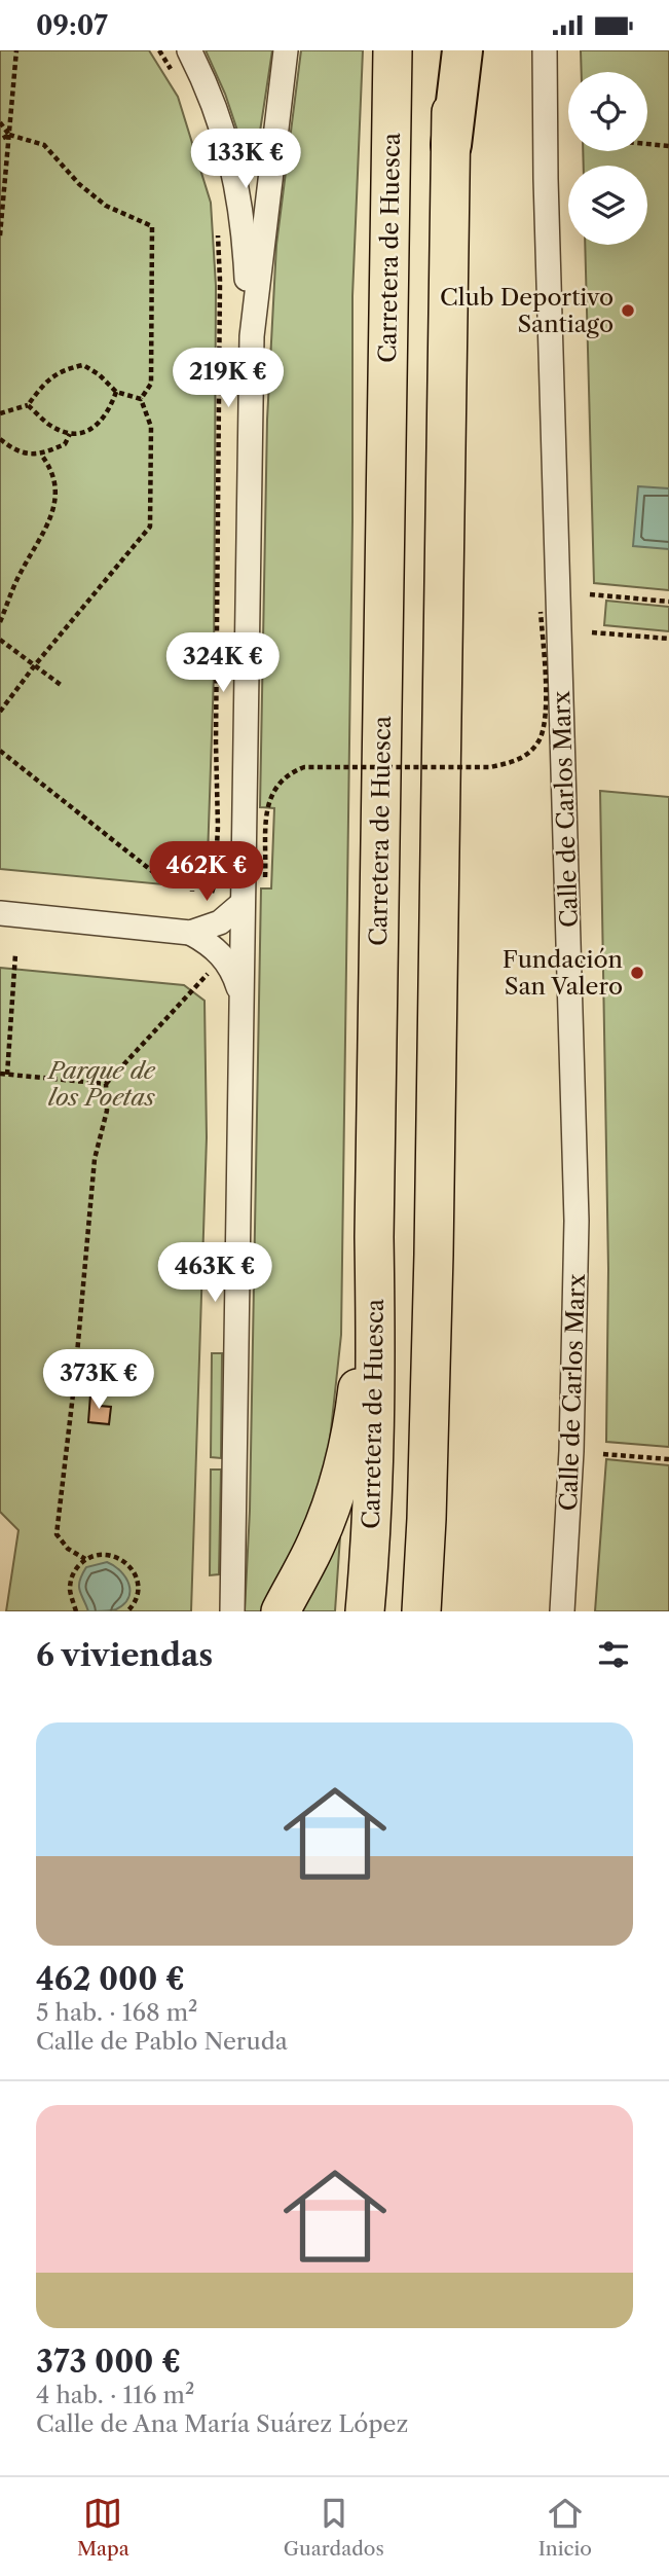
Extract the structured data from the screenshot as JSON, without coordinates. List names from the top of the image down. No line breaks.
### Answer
{"streets":{"highway":["Carretera de Huesca"],"street":["Calle de Carlos Marx"]},"parks":["Parque de los Poetas"],"places":["Club Deportivo Santiago","Fundación San Valero"],"page":{"status":"09:07","price":["133K €","219K €","324K €","462K €","463K €","373K €"],"heading":"6 viviendas","list":[{"name":"462 000 €","note":"5 hab. · 168 m² · Calle de Pablo Neruda"},{"name":"373 000 €","note":"4 hab. · 116 m² · Calle de Ana María Suárez López"}],"tabs":["Mapa","Guardados","Inicio"]}}
